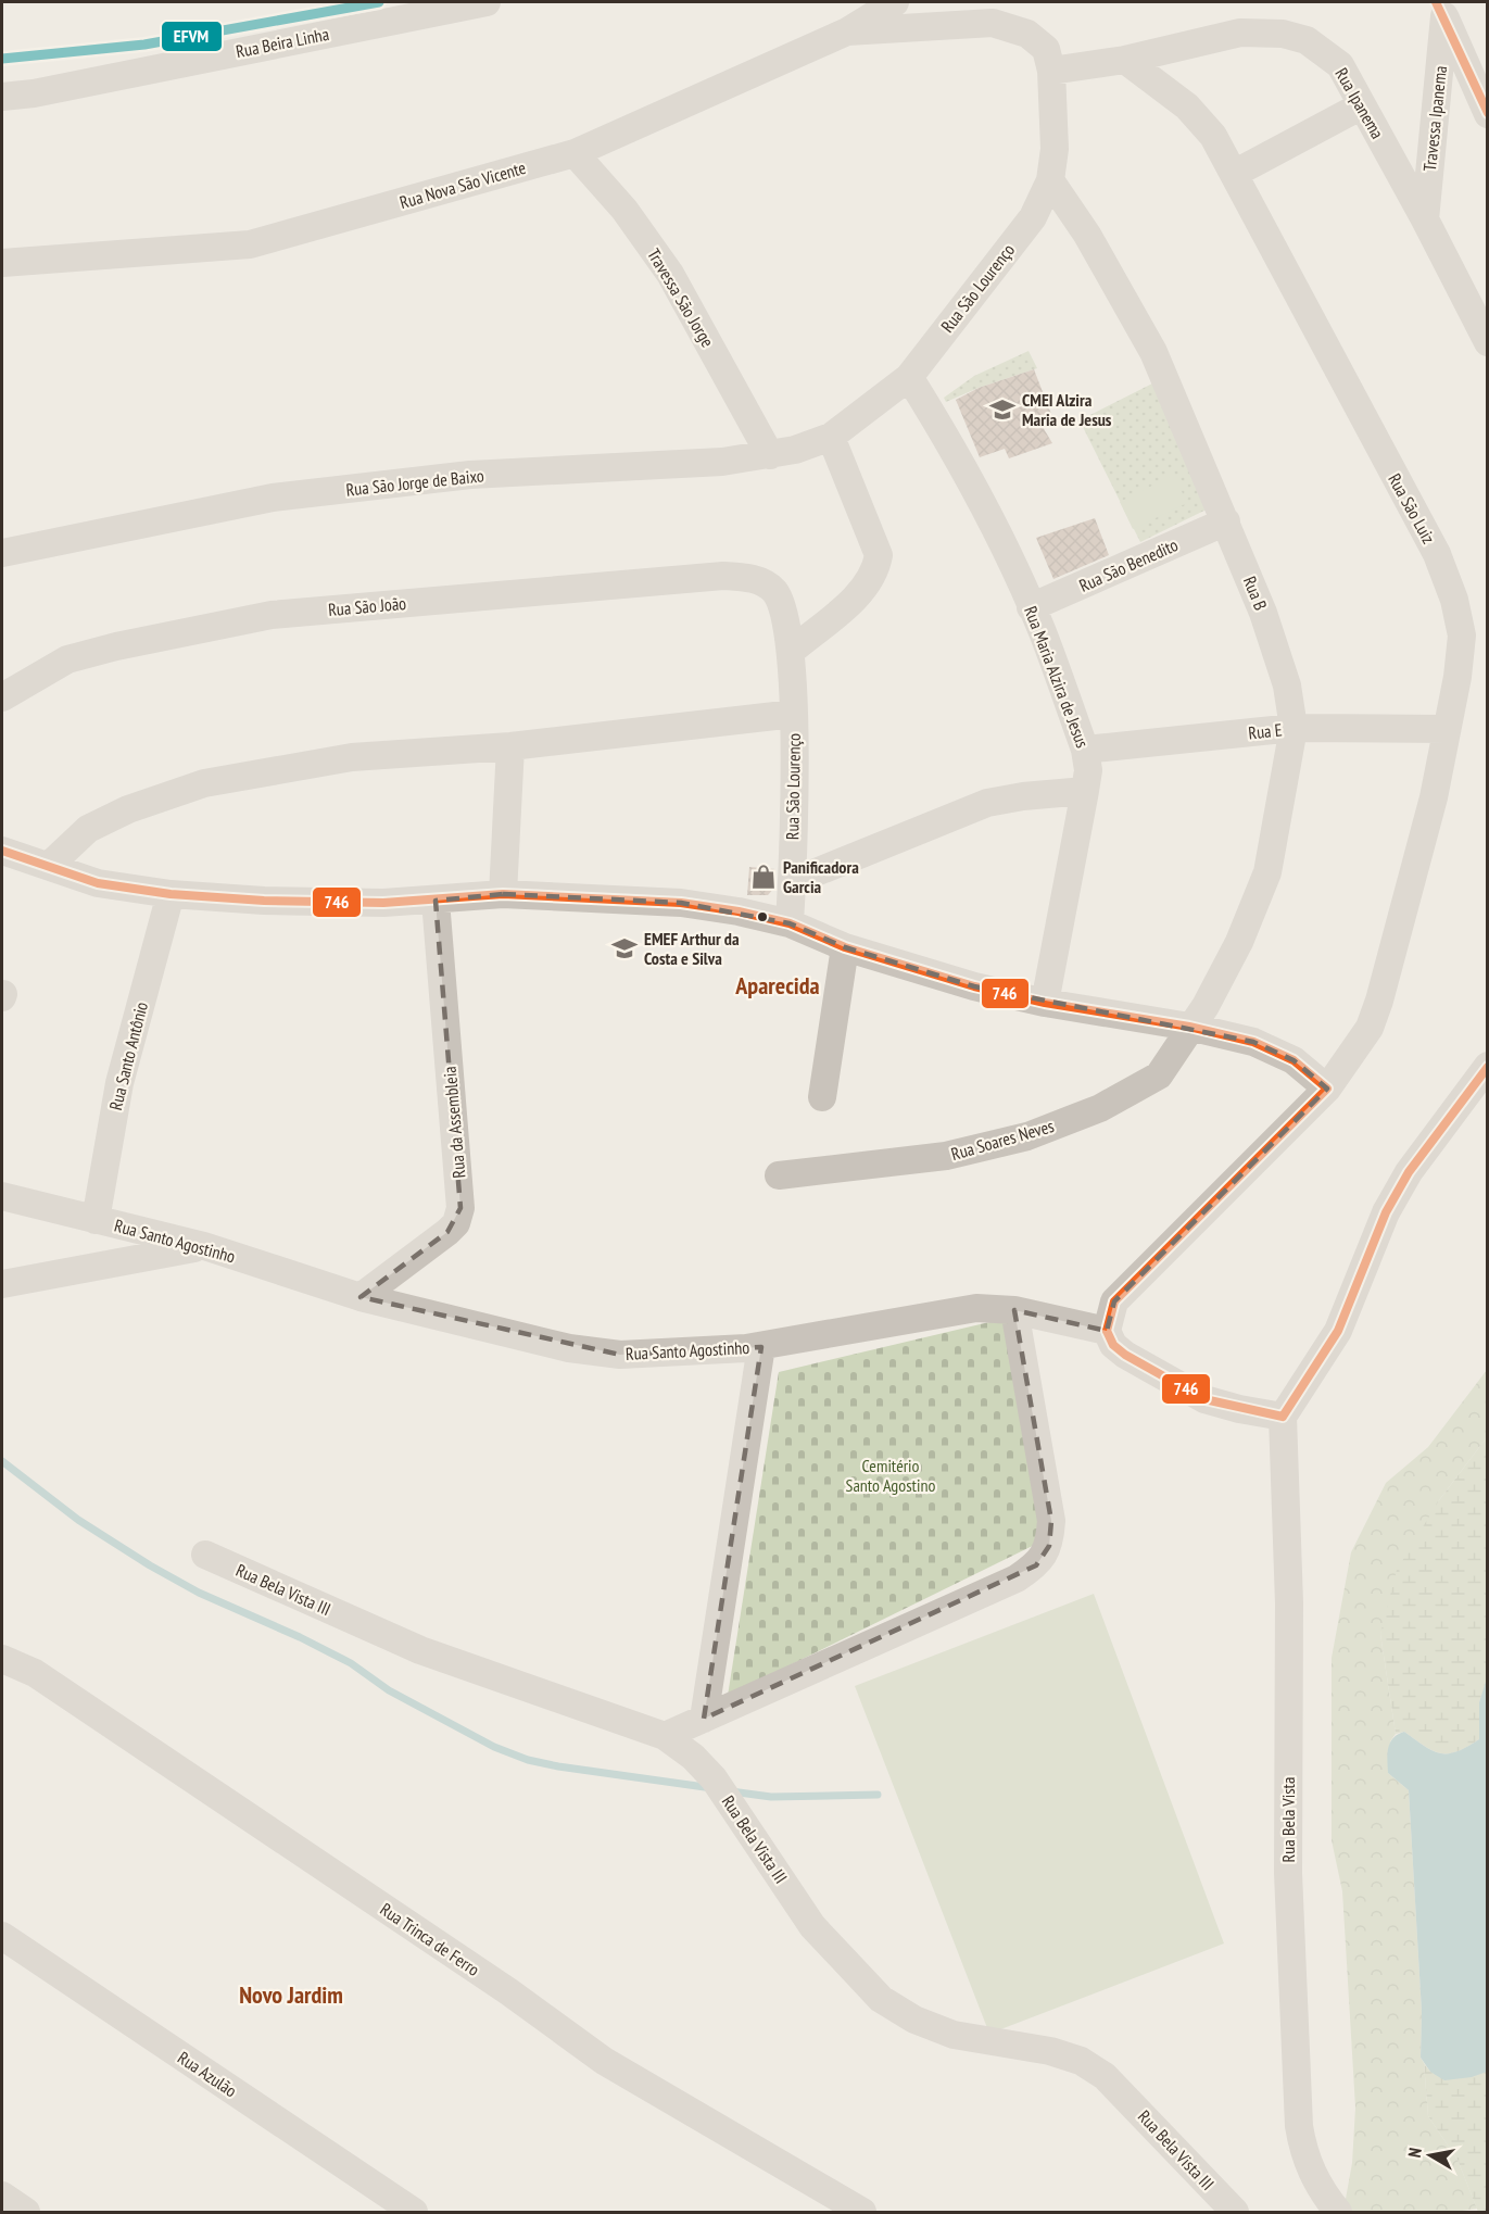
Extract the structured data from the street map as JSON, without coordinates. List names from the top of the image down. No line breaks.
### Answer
{"streets":{"street":["Rua Beira Linha","Rua Ipanema","Travessa Ipanema","Rua Nova São Vicente","Rua São Lourenço","Travessa São Jorge","Rua São Jorge de Baixo","Rua São Luiz","Rua São Benedito","Rua B","Rua São João","Rua Maria Alzira de Jesus","Rua E","Rua Santo Antônio","Rua da Assembleia","Rua Soares Neves","Rua Santo Agostinho","Rua Bela Vista III","Rua Bela Vista","Rua Trinca de Ferro","Rua Azulão"]},"crossings":[["Rua Ipanema","Travessa Ipanema"],["Rua Ipanema","Rua São Luiz"],["Rua Nova São Vicente","Rua São Lourenço"],["Rua Nova São Vicente","Travessa São Jorge"],["Rua São Lourenço","Rua São Jorge de Baixo"],["Rua São Lourenço","Rua B"],["Rua São Lourenço","Rua São João"],["Rua São Lourenço","Rua Maria Alzira de Jesus"],["Travessa São Jorge","Rua São Jorge de Baixo"],["Rua São Luiz","Rua E"],["Rua São Luiz","Rua Santo Agostinho"],["Rua São Benedito","Rua B"],["Rua São Benedito","Rua Maria Alzira de Jesus"],["Rua B","Rua E"],["Rua B","Rua Soares Neves"],["Rua Maria Alzira de Jesus","Rua E"],["Rua Santo Antônio","Rua Santo Agostinho"],["Rua da Assembleia","Rua Santo Agostinho"]],"districts":["Aparecida","Novo Jardim"],"parks":["Cemitério Santo Agostino"],"places":{"school or university":["CMEI Alzira Maria de Jesus","EMEF Arthur da Costa e Silva"],"shop":["Panificadora Garcia"]},"lines":["transit line EFVM","transit line 746"],"north":"left"}
